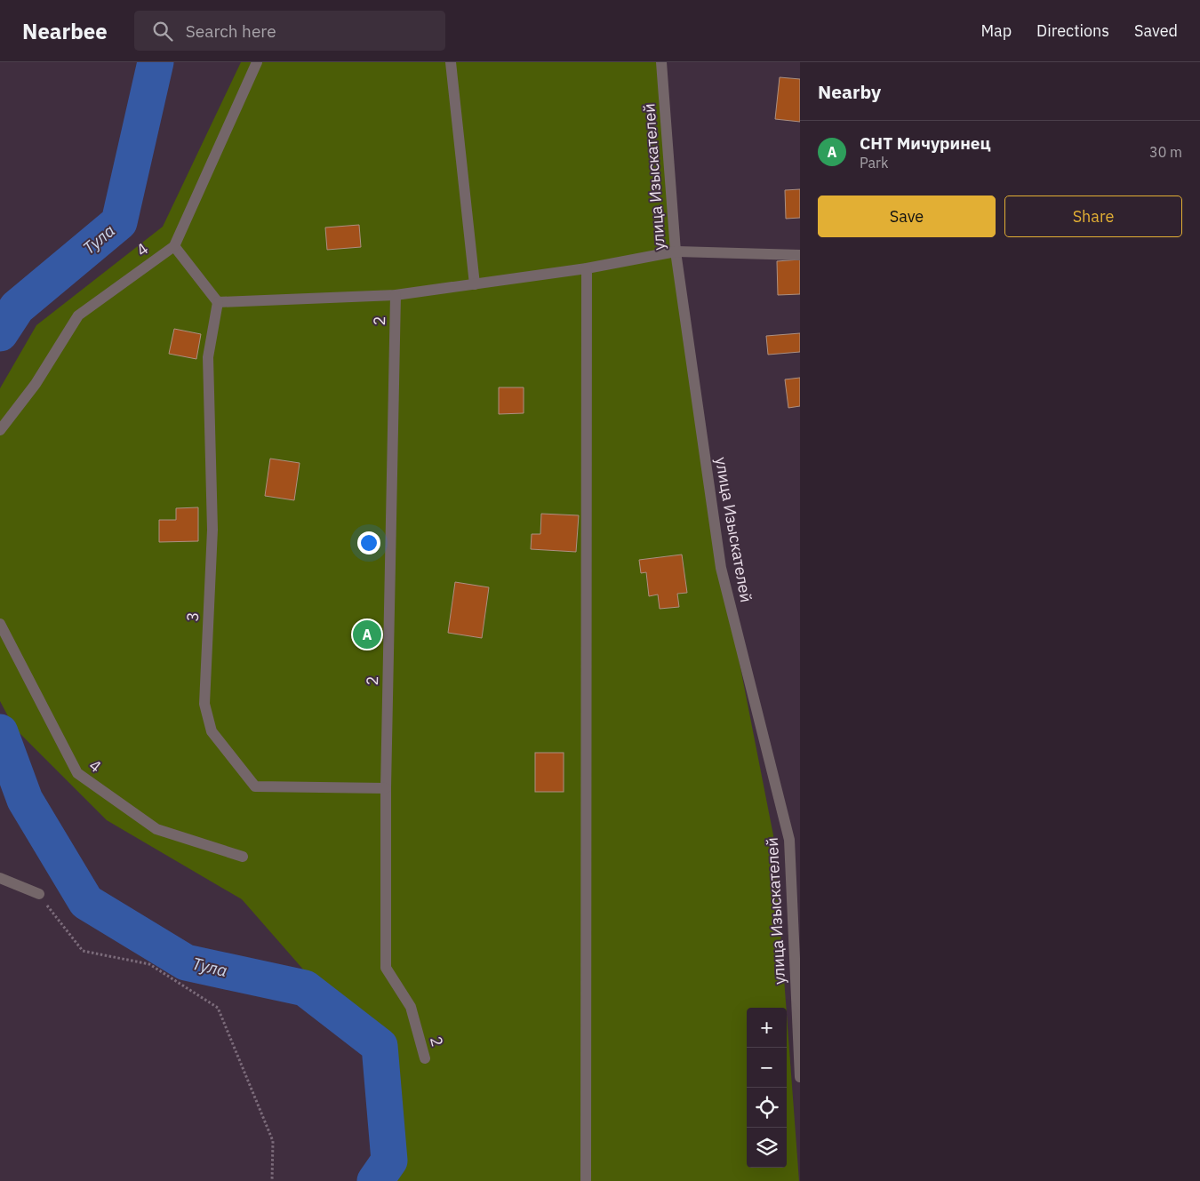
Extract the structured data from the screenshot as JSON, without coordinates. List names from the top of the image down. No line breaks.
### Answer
{"streets":{"street":["улица Изыскателей","4","2","3"]},"crossings":[["2","3"]],"water":["Тула"],"page":{"header":"Nearbee","search":"Search here","nav":["Map","Directions","Saved"],"heading":"Nearby","list":[{"mark":"A","name":"СНТ Мичуринец","note":"Park","value":"30 m"}],"buttons":["Save","Share"],"pins":"A","map_buttons":["+","−"]}}
